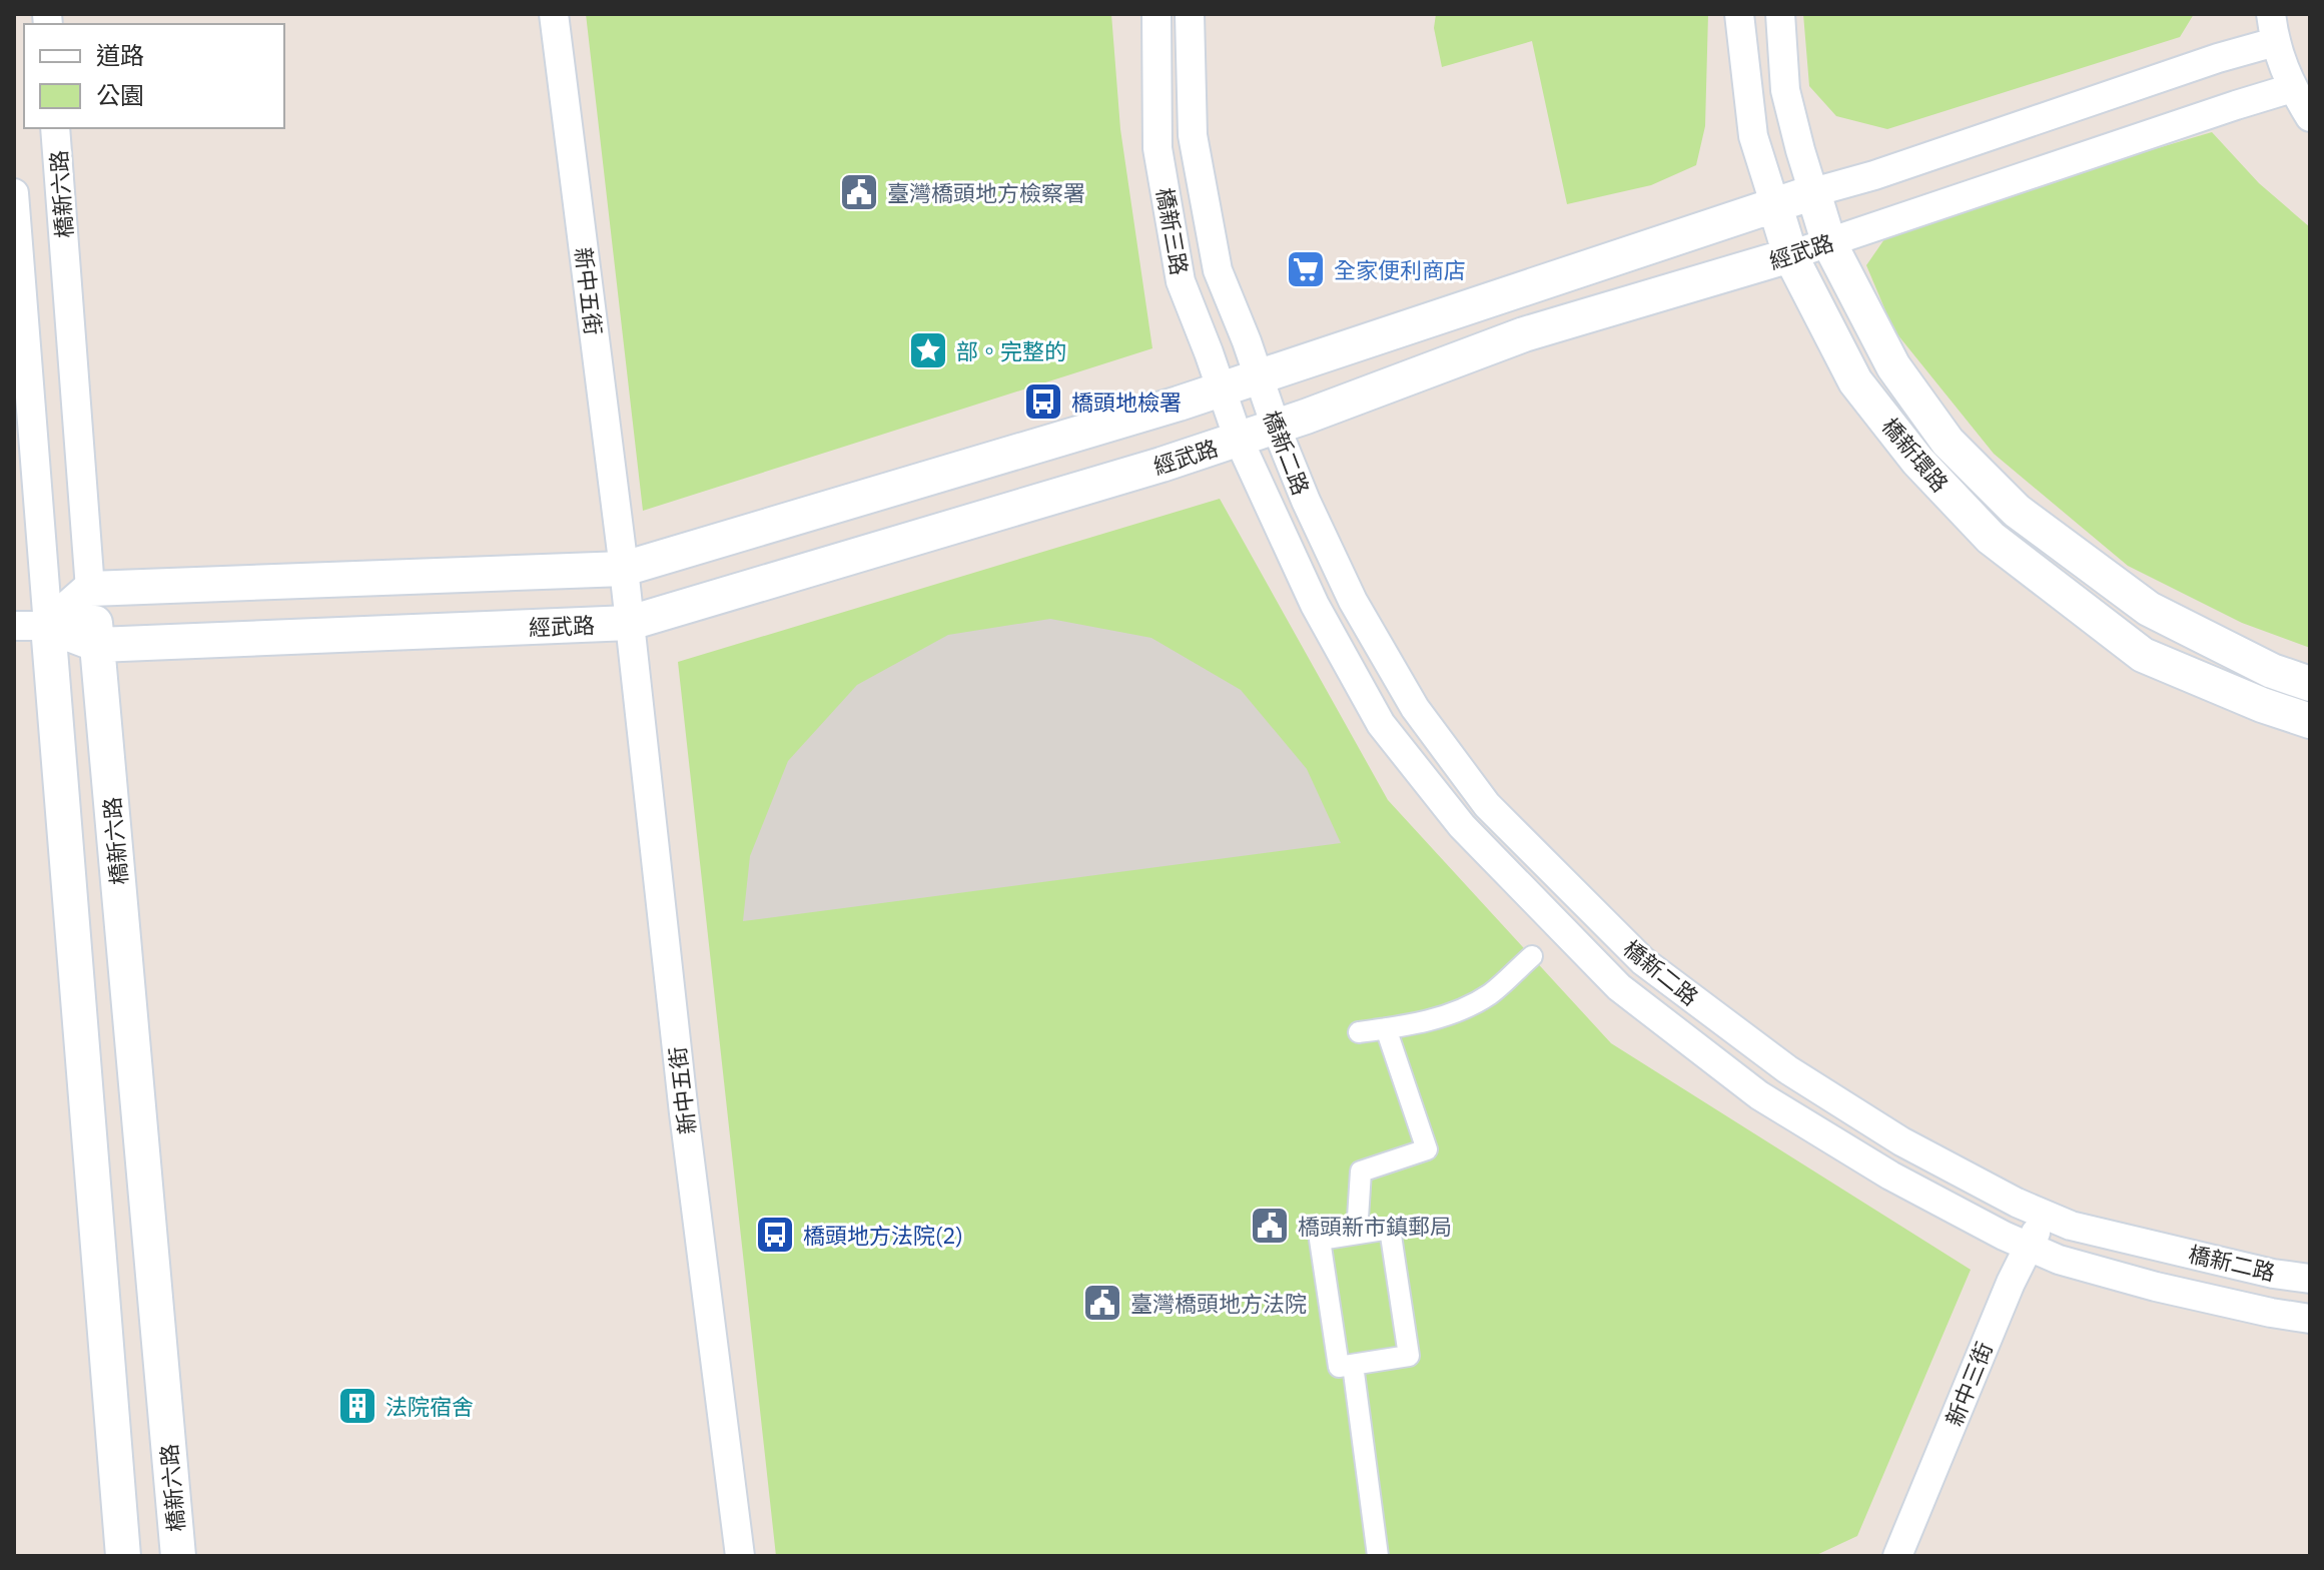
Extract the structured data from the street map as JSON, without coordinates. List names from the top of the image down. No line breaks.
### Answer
{"streets":{"street":["橋新六路","橋新三路","經武路","新中五街","橋新二路","橋新環路","新中三街"]},"crossings":[["橋新六路","經武路"],["橋新三路","經武路"],["橋新三路","橋新二路"],["經武路","新中五街"],["經武路","橋新二路"],["經武路","橋新環路"],["橋新二路","新中三街"]],"places":{"public building":["臺灣橋頭地方檢察署","橋頭新市鎮郵局","臺灣橋頭地方法院"],"supermarket":["全家便利商店"],"place":["部。完整的"],"bus stop":["橋頭地檢署","橋頭地方法院(2)"],"building":["法院宿舍"]},"legend":["道路","公園"]}
